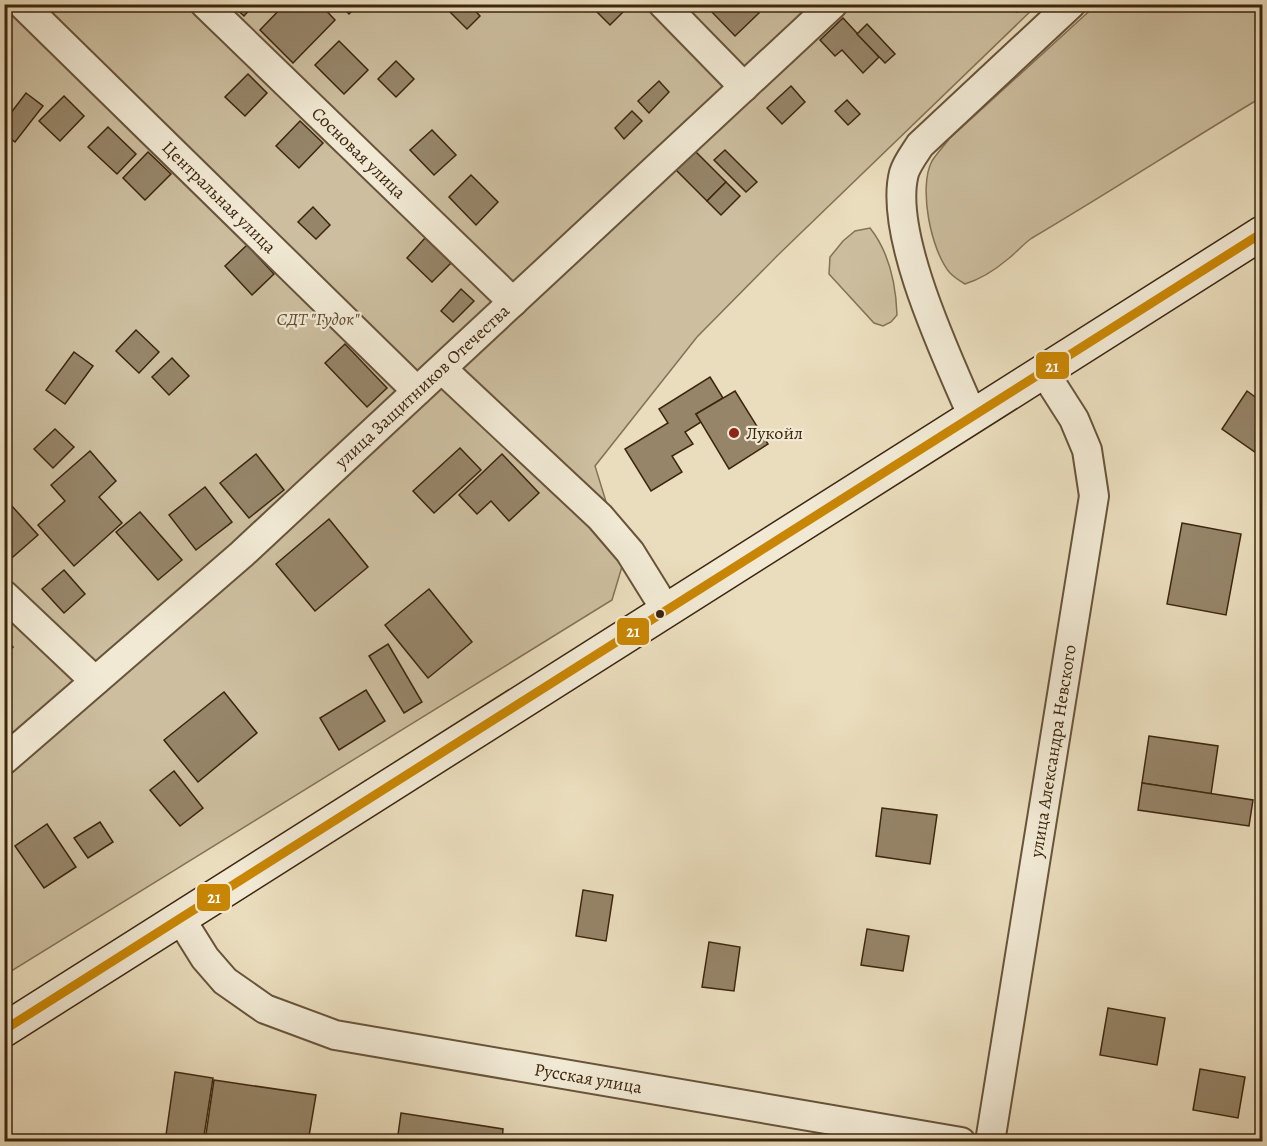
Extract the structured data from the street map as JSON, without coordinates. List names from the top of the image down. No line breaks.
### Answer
{"streets":{"street":["Сосновая улица","Центральная улица","улица Защитников Отечества","улица Александра Невского","Русская улица"]},"crossings":[["Сосновая улица","улица Защитников Отечества"],["Центральная улица","улица Защитников Отечества"]],"parks":["СДТ \"Гудок\""],"places":["Лукойл"],"lines":["transit line 21"]}
